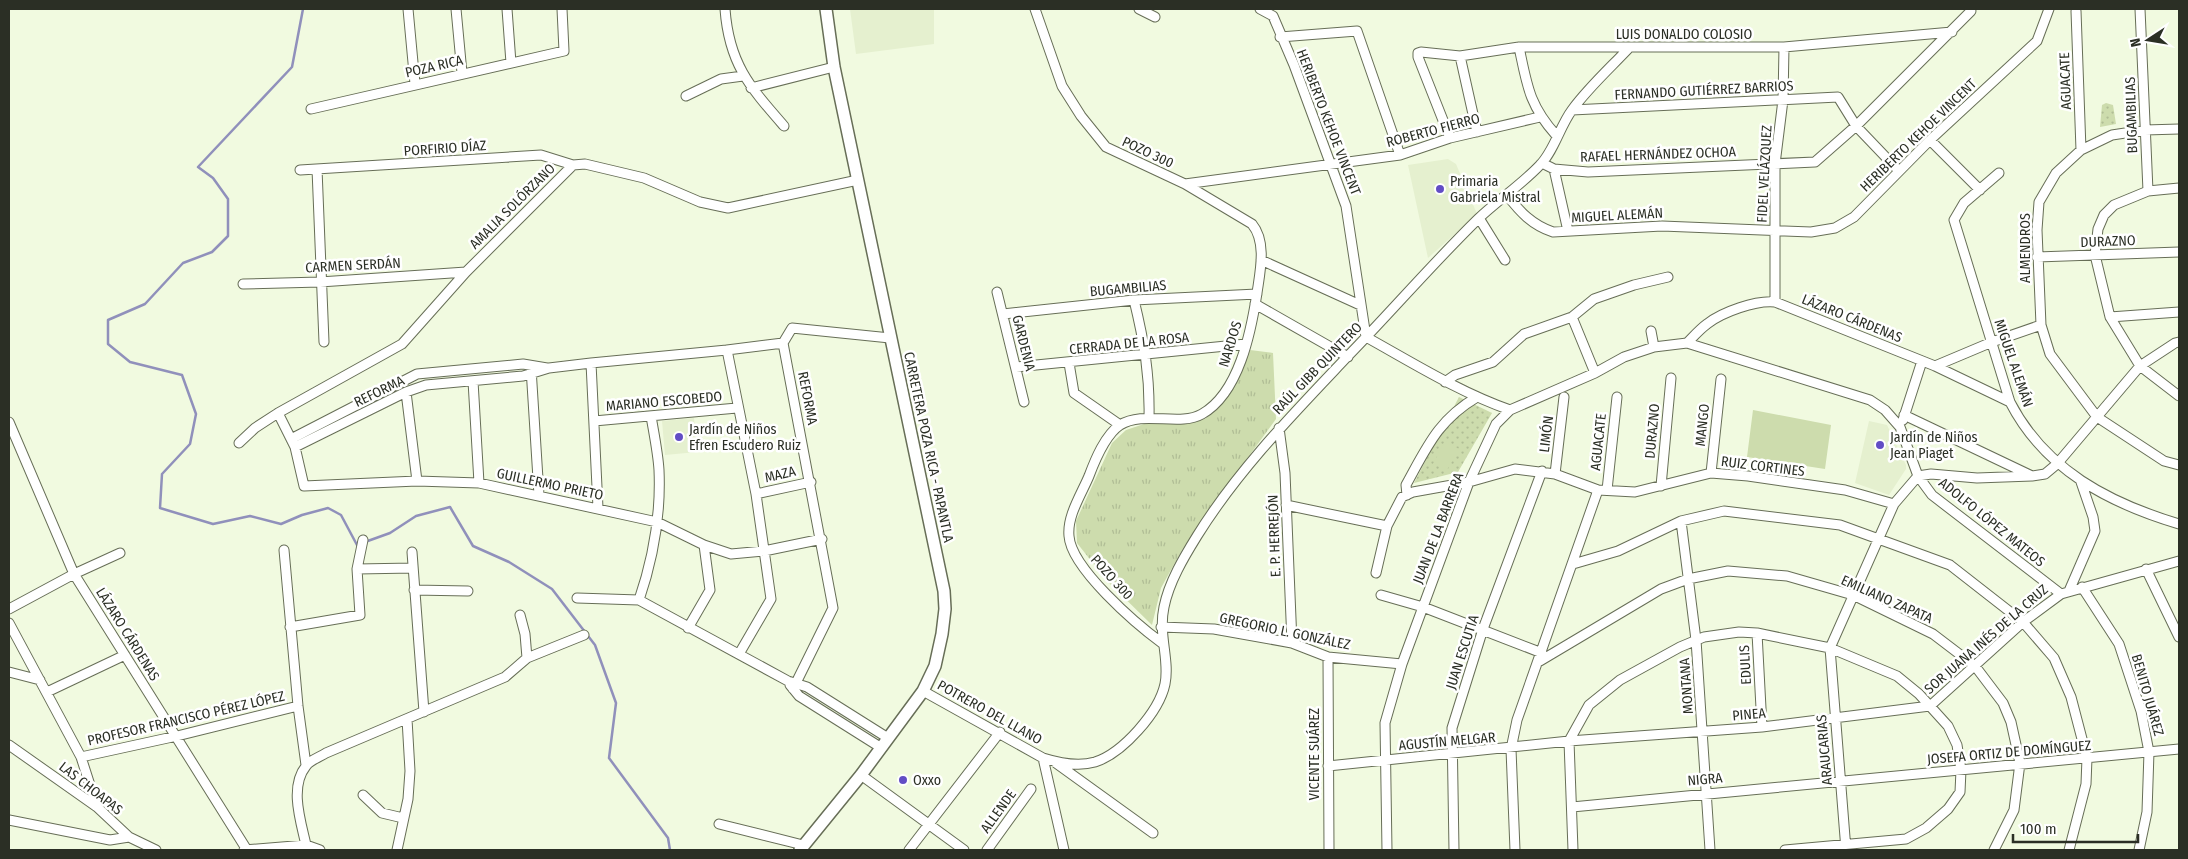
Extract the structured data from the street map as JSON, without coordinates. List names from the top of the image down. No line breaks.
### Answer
{"streets":{"main road":["CARRETERA POZA RICA - PAPANTLA"],"street":["LUIS DONALDO COLOSIO","POZA RICA","AGUACATE","FERNANDO GUTIÉRREZ BARRIOS","BUGAMBILIAS","HERIBERTO KEHOE VINCENT","ROBERTO FIERRO","PORFIRIO DÍAZ","POZO 300","RAFAEL HERNÁNDEZ OCHOA","FIDEL VELÁZQUEZ","AMALIA SOLÓRZANO","MIGUEL ALEMÁN","DURAZNO","ALMENDROS","CARMEN SERDÁN","LÁZARO CÁRDENAS","GARDENIA","CERRADA DE LA ROSA","NARDOS","RAÚL GIBB QUINTERO","REFORMA","MARIANO ESCOBEDO","MANGO","LIMÓN","RUIZ CORTINES","MAZA","GUILLERMO PRIETO","ADOLFO LÓPEZ MATEOS","JUAN DE LA BARRERA","E. P. HERREJÓN","EMILIANO ZAPATA","GREGORIO L. GONZÁLEZ","SOR JUANA INÉS DE LA CRUZ","JUAN ESCUTIA","EDULIS","MONTANA","BENITO JUÁREZ","POTRERO DEL LLANO","PINEA","PROFESOR FRANCISCO PÉREZ LÓPEZ","AGUSTÍN MELGAR","ARAUCARIAS","JOSEFA ORTIZ DE DOMÍNGUEZ","VICENTE SUÁREZ","NIGRA","LAS CHOAPAS","ALLENDE"]},"crossings":[["LUIS DONALDO COLOSIO","ROBERTO FIERRO"],["LUIS DONALDO COLOSIO","FIDEL VELÁZQUEZ"],["AGUACATE","ALMENDROS"],["AGUACATE","RUIZ CORTINES"],["FERNANDO GUTIÉRREZ BARRIOS","FIDEL VELÁZQUEZ"],["BUGAMBILIAS","POZO 300"],["BUGAMBILIAS","ALMENDROS"],["BUGAMBILIAS","GARDENIA"],["BUGAMBILIAS","NARDOS"],["HERIBERTO KEHOE VINCENT","ROBERTO FIERRO"],["HERIBERTO KEHOE VINCENT","FIDEL VELÁZQUEZ"],["HERIBERTO KEHOE VINCENT","MIGUEL ALEMÁN"],["HERIBERTO KEHOE VINCENT","RAÚL GIBB QUINTERO"],["ROBERTO FIERRO","POZO 300"],["PORFIRIO DÍAZ","AMALIA SOLÓRZANO"],["POZO 300","NARDOS"],["POZO 300","POTRERO DEL LLANO"],["RAFAEL HERNÁNDEZ OCHOA","FIDEL VELÁZQUEZ"],["RAFAEL HERNÁNDEZ OCHOA","RAÚL GIBB QUINTERO"],["FIDEL VELÁZQUEZ","MIGUEL ALEMÁN"],["FIDEL VELÁZQUEZ","LÁZARO CÁRDENAS"],["AMALIA SOLÓRZANO","CARMEN SERDÁN"],["AMALIA SOLÓRZANO","CARRETERA POZA RICA - PAPANTLA"],["MIGUEL ALEMÁN","LÁZARO CÁRDENAS"],["MIGUEL ALEMÁN","RAÚL GIBB QUINTERO"],["DURAZNO","ALMENDROS"],["DURAZNO","RUIZ CORTINES"],["LÁZARO CÁRDENAS","ADOLFO LÓPEZ MATEOS"],["LÁZARO CÁRDENAS","JUAN DE LA BARRERA"],["LÁZARO CÁRDENAS","PROFESOR FRANCISCO PÉREZ LÓPEZ"],["GARDENIA","CERRADA DE LA ROSA"],["CERRADA DE LA ROSA","NARDOS"],["RAÚL GIBB QUINTERO","E. P. HERREJÓN"],["RAÚL GIBB QUINTERO","GREGORIO L. GONZÁLEZ"],["RAÚL GIBB QUINTERO","POTRERO DEL LLANO"],["REFORMA","MAZA"],["REFORMA","GUILLERMO PRIETO"],["MANGO","RUIZ CORTINES"],["LIMÓN","RUIZ CORTINES"],["CARRETERA POZA RICA - PAPANTLA","POTRERO DEL LLANO"],["RUIZ CORTINES","JUAN DE LA BARRERA"],["RUIZ CORTINES","JUAN ESCUTIA"],["ADOLFO LÓPEZ MATEOS","JUAN DE LA BARRERA"],["ADOLFO LÓPEZ MATEOS","SOR JUANA INÉS DE LA CRUZ"],["JUAN DE LA BARRERA","GREGORIO L. GONZÁLEZ"],["JUAN DE LA BARRERA","AGUSTÍN MELGAR"],["E. P. HERREJÓN","GREGORIO L. GONZÁLEZ"],["EMILIANO ZAPATA","SOR JUANA INÉS DE LA CRUZ"],["EMILIANO ZAPATA","MONTANA"],["EMILIANO ZAPATA","JOSEFA ORTIZ DE DOMÍNGUEZ"],["GREGORIO L. GONZÁLEZ","POTRERO DEL LLANO"],["GREGORIO L. GONZÁLEZ","VICENTE SUÁREZ"],["SOR JUANA INÉS DE LA CRUZ","PINEA"],["JUAN ESCUTIA","AGUSTÍN MELGAR"],["EDULIS","PINEA"],["MONTANA","PINEA"],["MONTANA","NIGRA"],["BENITO JUÁREZ","JOSEFA ORTIZ DE DOMÍNGUEZ"],["PINEA","AGUSTÍN MELGAR"],["PINEA","ARAUCARIAS"],["AGUSTÍN MELGAR","VICENTE SUÁREZ"],["ARAUCARIAS","JOSEFA ORTIZ DE DOMÍNGUEZ"],["ARAUCARIAS","NIGRA"],["JOSEFA ORTIZ DE DOMÍNGUEZ","NIGRA"]],"places":["Primaria Gabriela Mistral","Jardín de Niños Efren Escudero Ruiz","Jardín de Niños Jean Piaget","Oxxo"],"scale_bar":"100 m","north":"left"}
